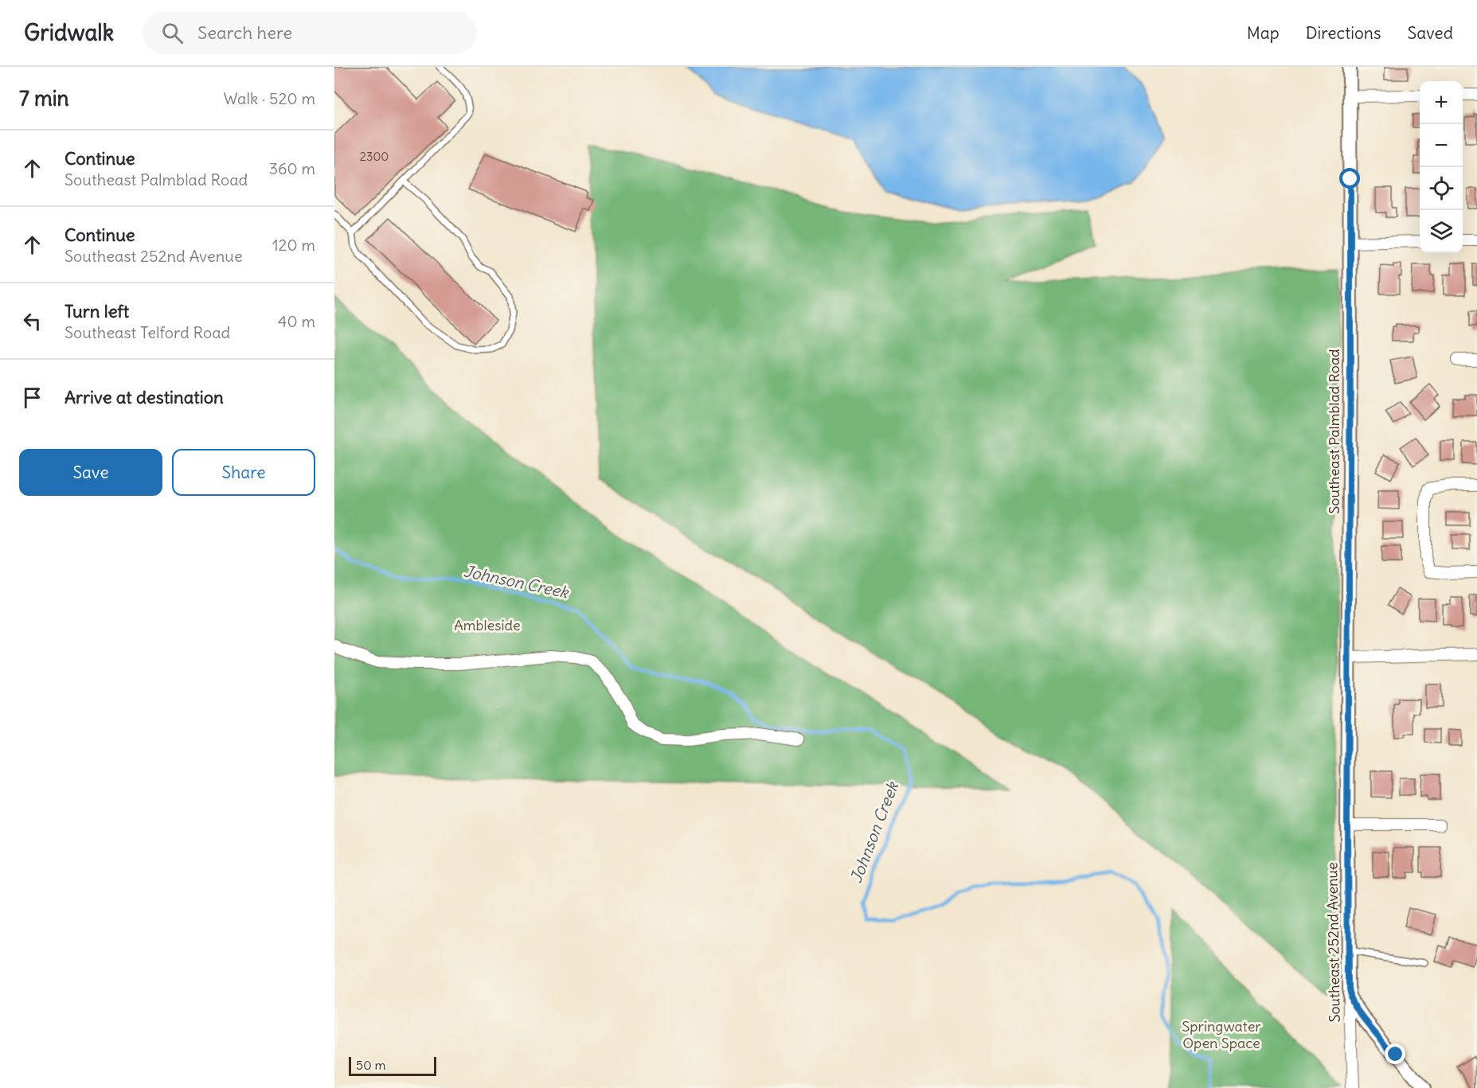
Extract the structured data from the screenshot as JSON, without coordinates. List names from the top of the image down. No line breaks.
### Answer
{"streets":{"street":["Southeast Palmblad Road","Southeast 252nd Avenue"]},"crossings":[["Southeast Palmblad Road","Southeast 252nd Avenue"]],"water":["Johnson Creek"],"parks":["Ambleside","Springwater Open Space"],"house_numbers":["2300"],"scale_bar":"50 m","page":{"header":"Gridwalk","search":"Search here","nav":["Map","Directions","Saved"],"heading":["7 min","Walk · 520 m"],"map_buttons":["+","−"],"list":[["Continue","Southeast Palmblad Road","360 m"],["Continue","Southeast 252nd Avenue","120 m"],["Turn left","Southeast Telford Road","40 m"],"Arrive at destination"],"buttons":["Save","Share"],"scale":"50 m"}}
